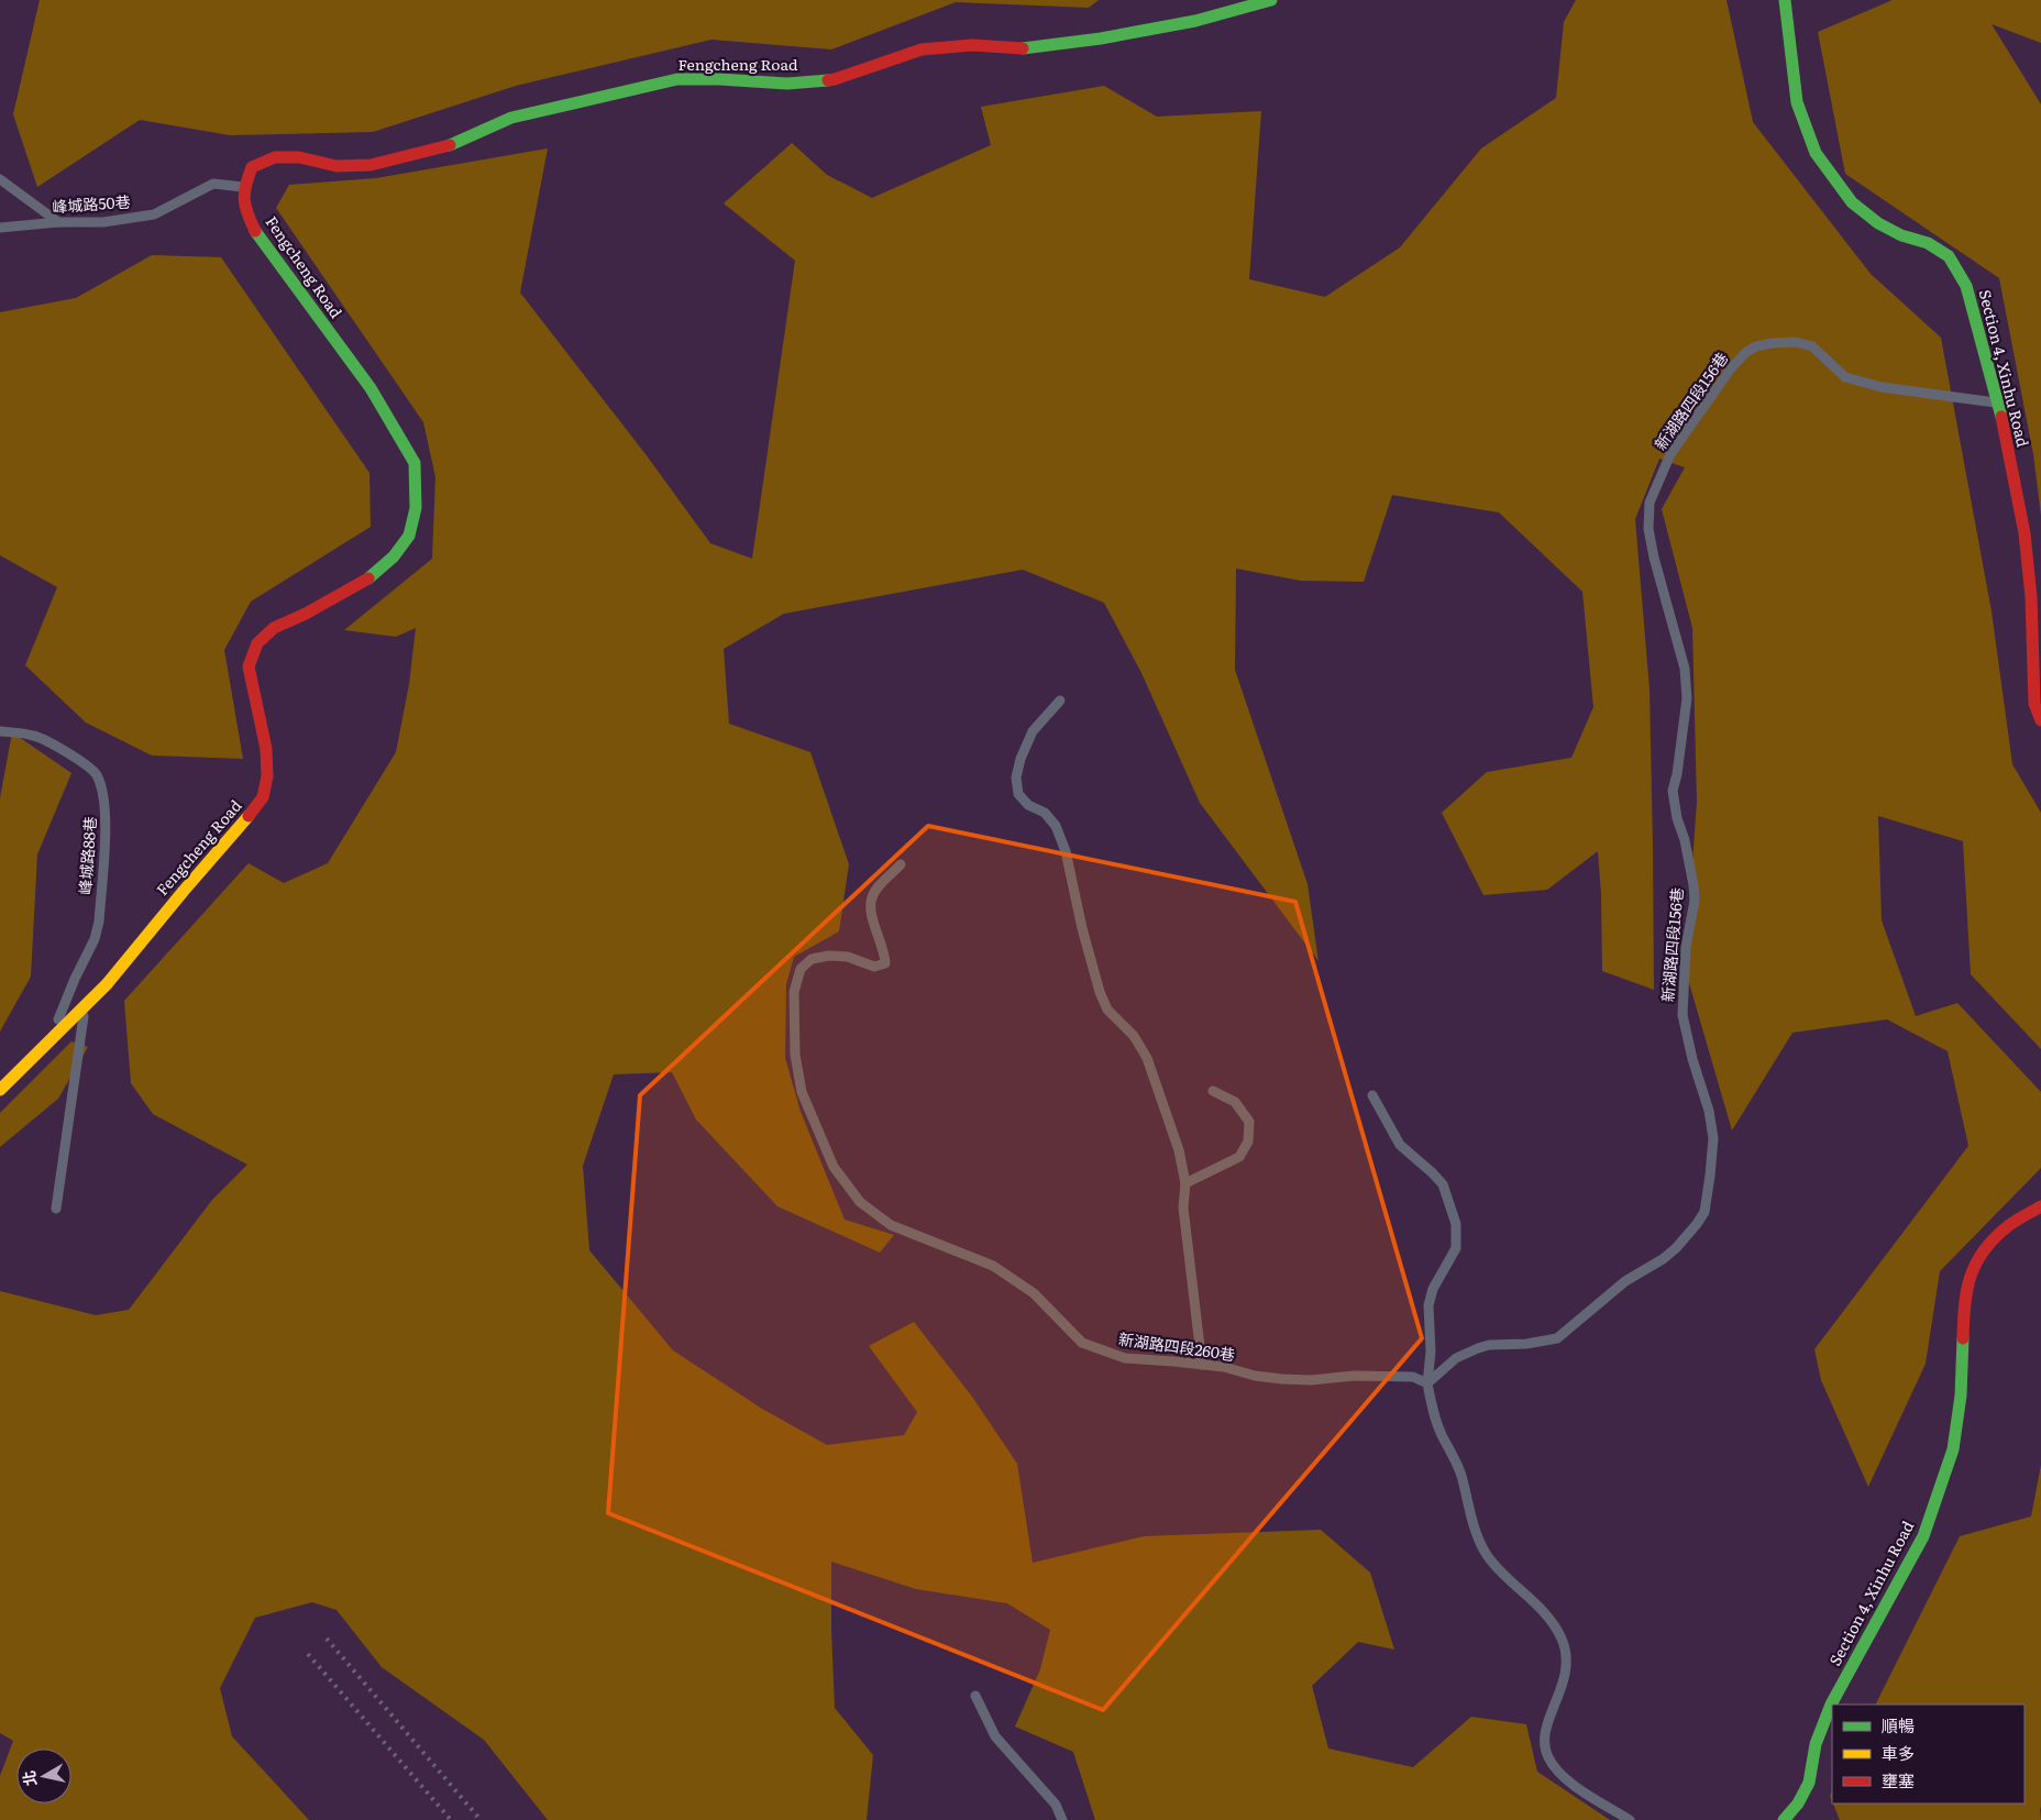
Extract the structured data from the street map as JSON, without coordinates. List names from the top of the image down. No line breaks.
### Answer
{"streets":{"street":["Fengcheng Road","Section 4, Xinhu Road"],"lane":["峰城路50巷","新湖路四段156巷","峰城路88巷","新湖路四段260巷"]},"crossings":[["Fengcheng Road","峰城路50巷"],["Fengcheng Road","峰城路88巷"],["Section 4, Xinhu Road","新湖路四段156巷"],["新湖路四段156巷","新湖路四段260巷"]],"legend":["順暢","車多","壅塞"],"north":"left"}
